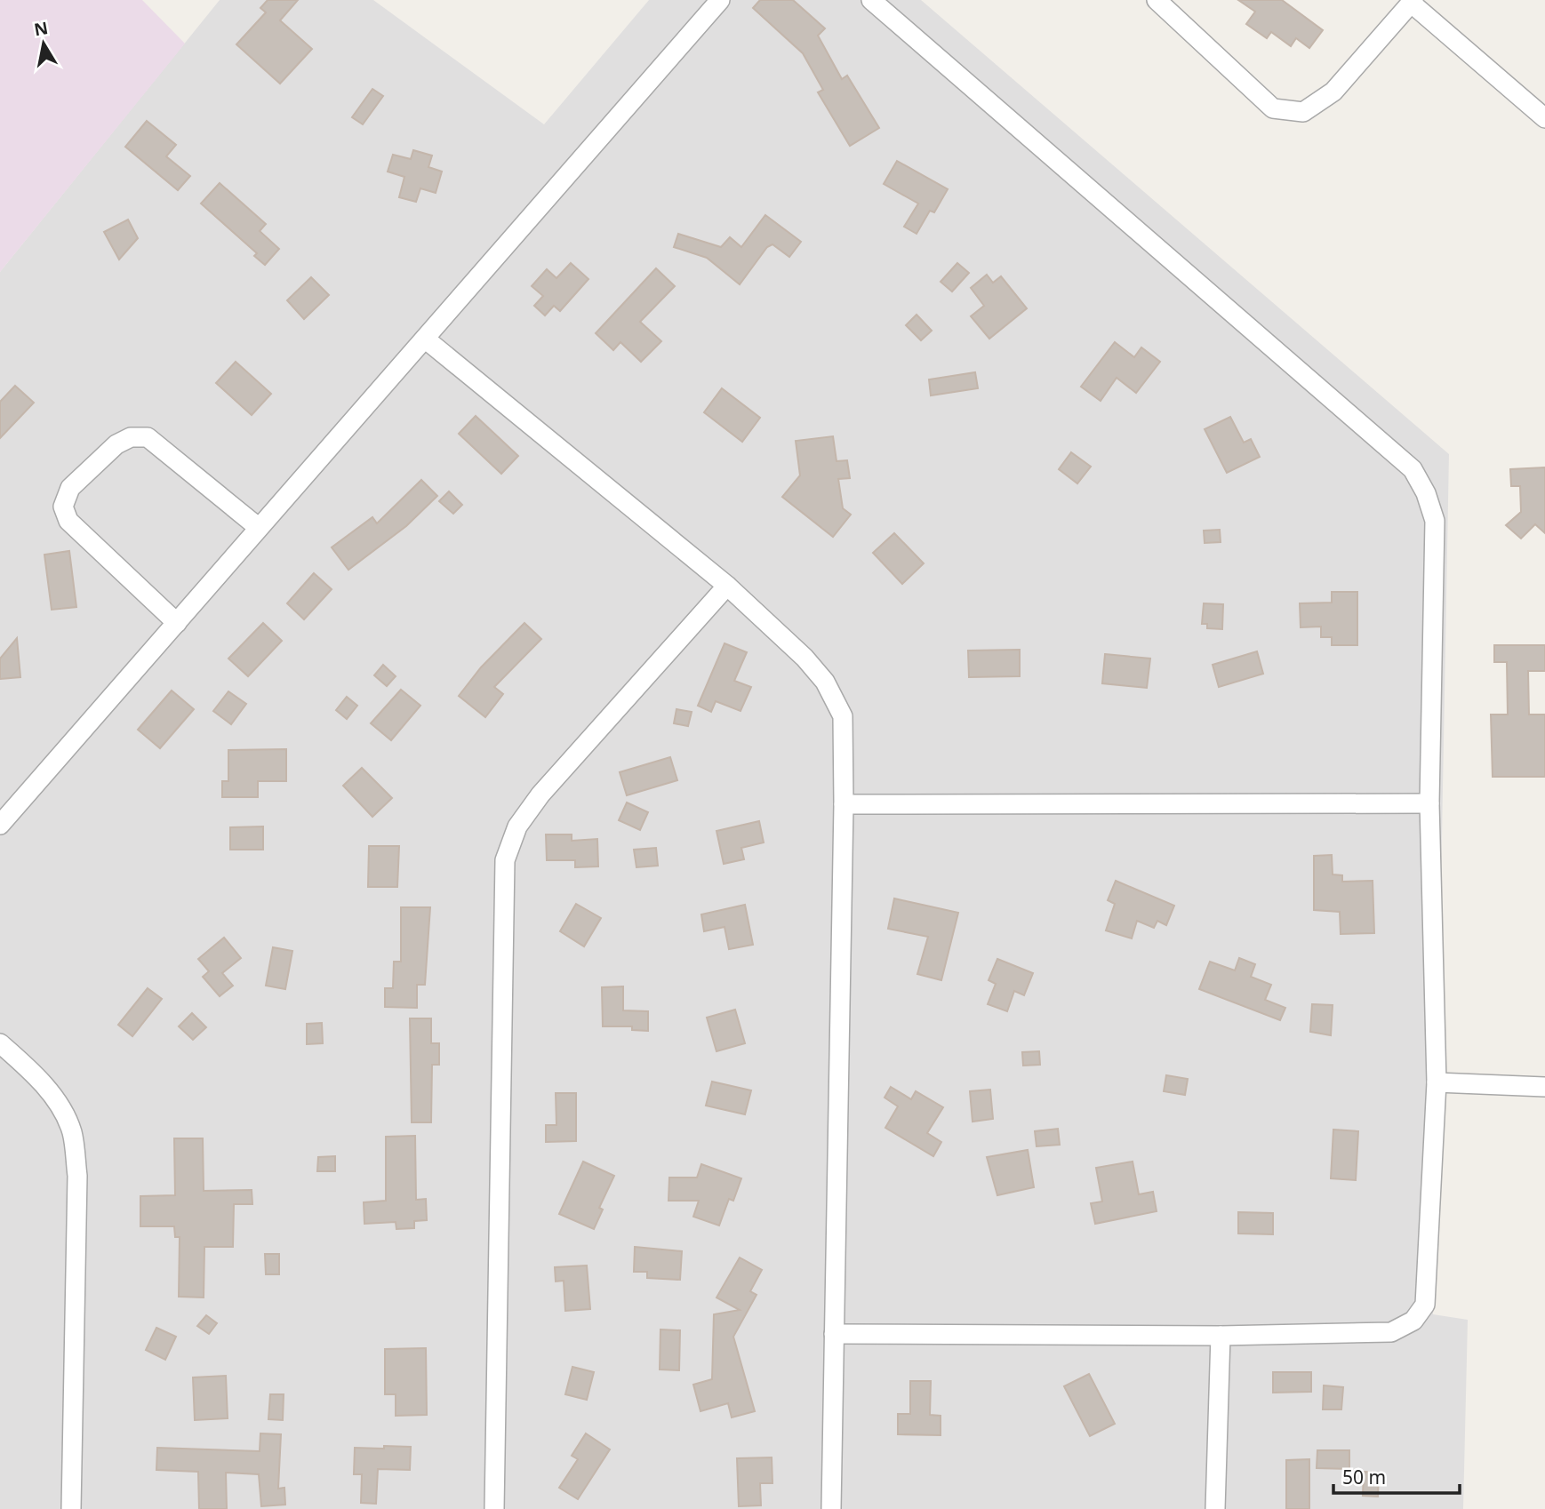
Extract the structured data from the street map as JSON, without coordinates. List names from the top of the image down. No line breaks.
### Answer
{"scale_bar":"50 m","north":"top"}
